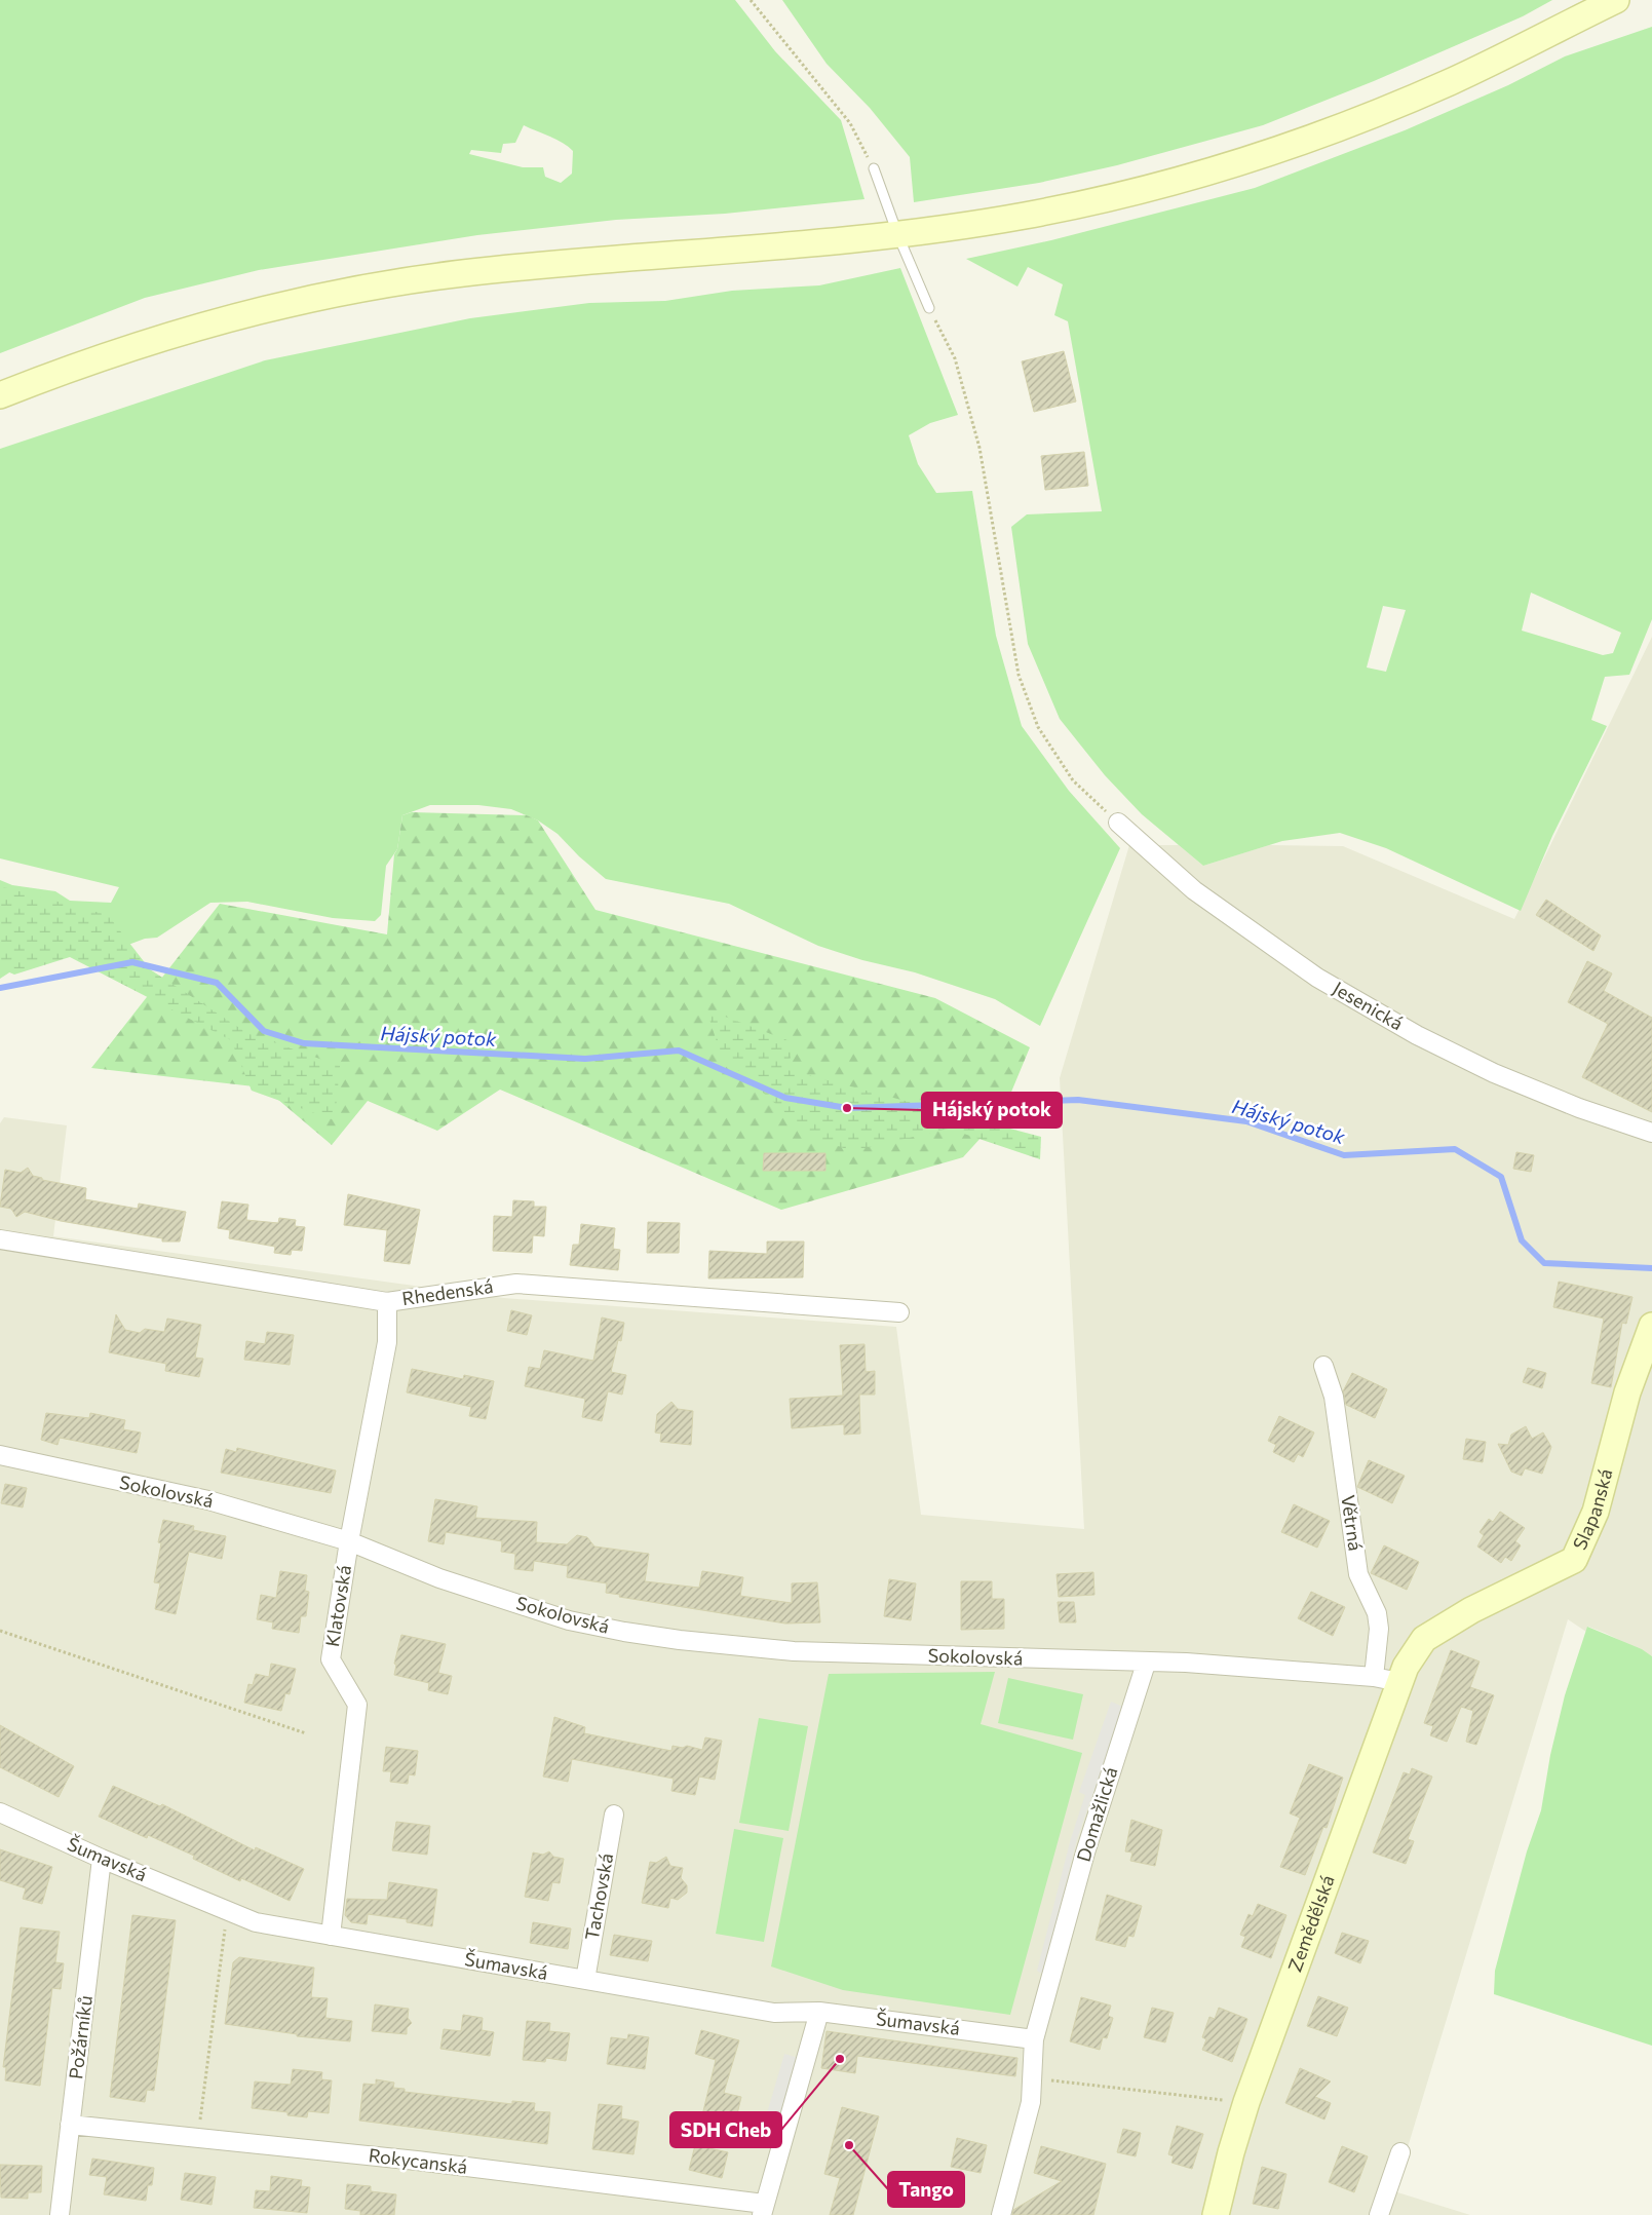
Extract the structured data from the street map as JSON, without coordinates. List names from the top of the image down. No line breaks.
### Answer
{"streets":{"main road":["Slapanská","Zemědělská"],"street":["Jesenická","Rhedenská","Sokolovská","Větrná","Klatovská","Domažlická","Šumavská","Tachovská","Požárníků","Rokycanská"]},"crossings":[["Rhedenská","Klatovská"],["Sokolovská","Klatovská"],["Sokolovská","Domažlická"],["Slapanská","Zemědělská"],["Klatovská","Šumavská"],["Domažlická","Šumavská"],["Šumavská","Tachovská"],["Šumavská","Požárníků"],["Požárníků","Rokycanská"]],"water":["Hájský potok"],"places":["Hájský potok","SDH Cheb","Tango"]}
